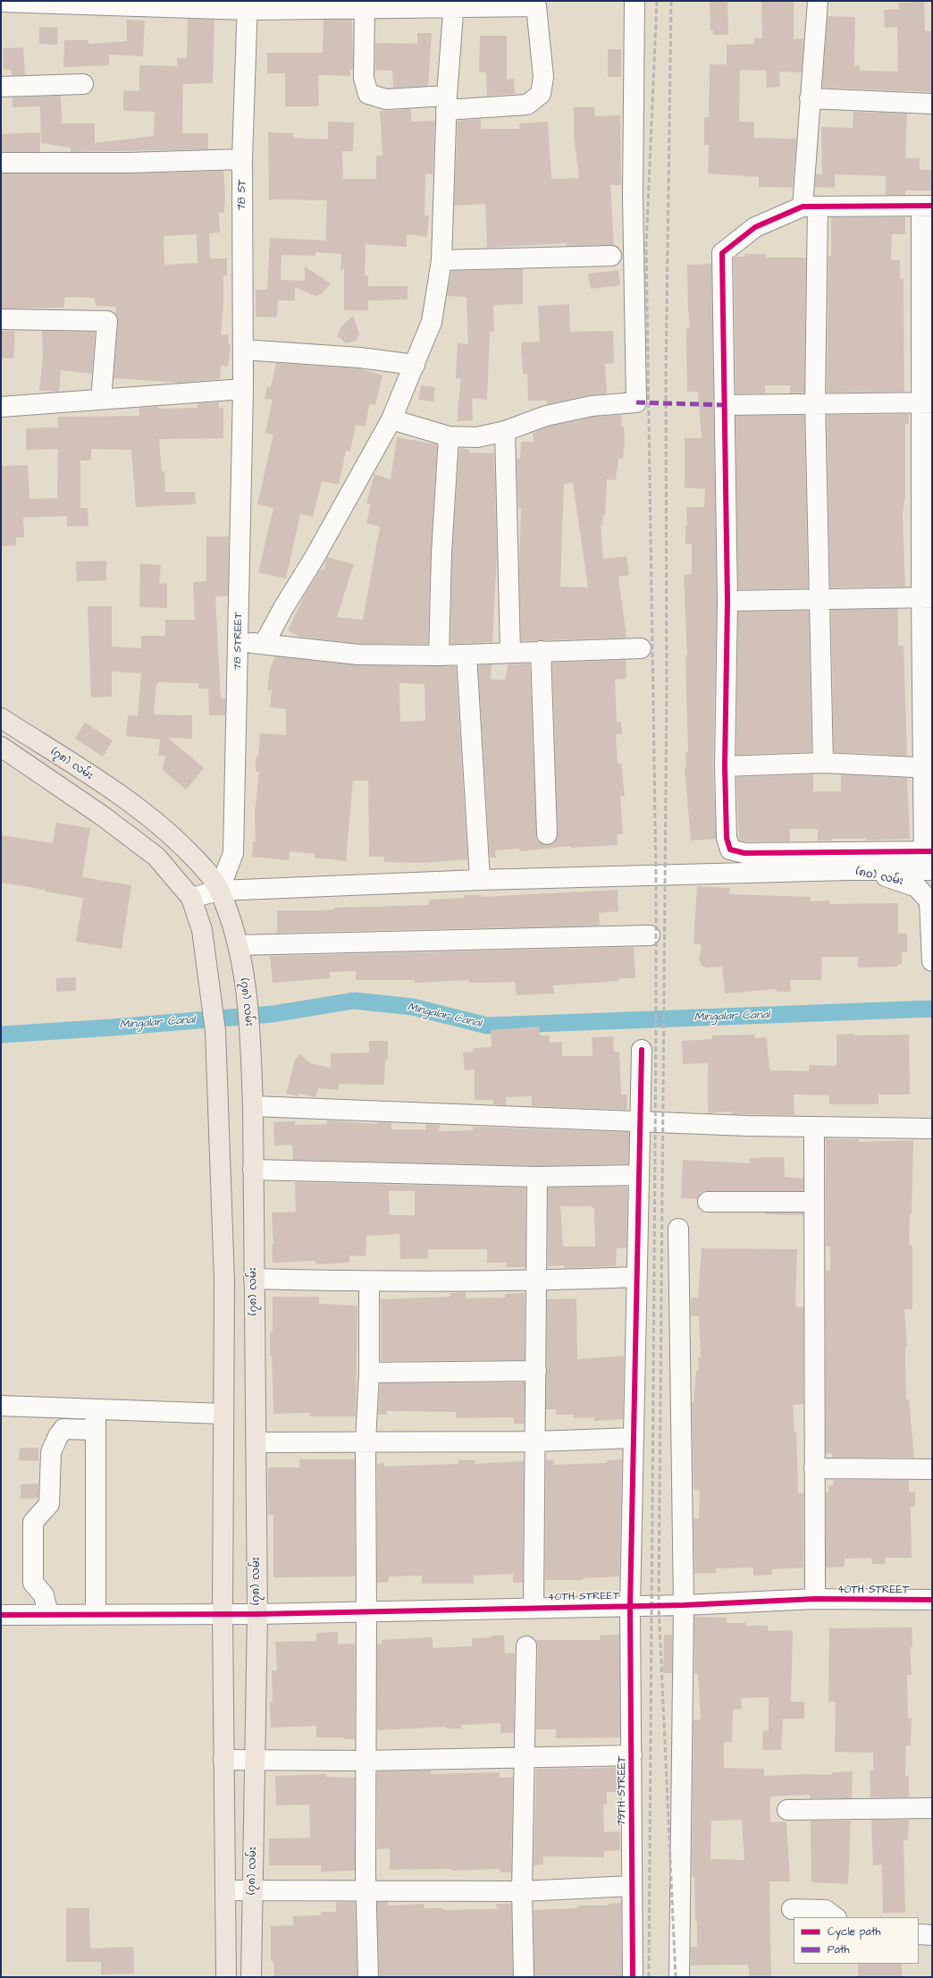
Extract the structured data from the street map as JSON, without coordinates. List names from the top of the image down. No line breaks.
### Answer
{"streets":{"main road":["(၇၈) လမ်း"],"street":["78 ST","78 STREET","(၈၀) လမ်း","40TH STREET","79TH STREET"]},"crossings":[["78 ST","78 STREET"],["78 STREET","(၇၈) လမ်း"],["(၇၈) လမ်း","40TH STREET"],["40TH STREET","79TH STREET"]],"water":["Mingalar Canal"],"legend":["Cycle path","Path"]}
